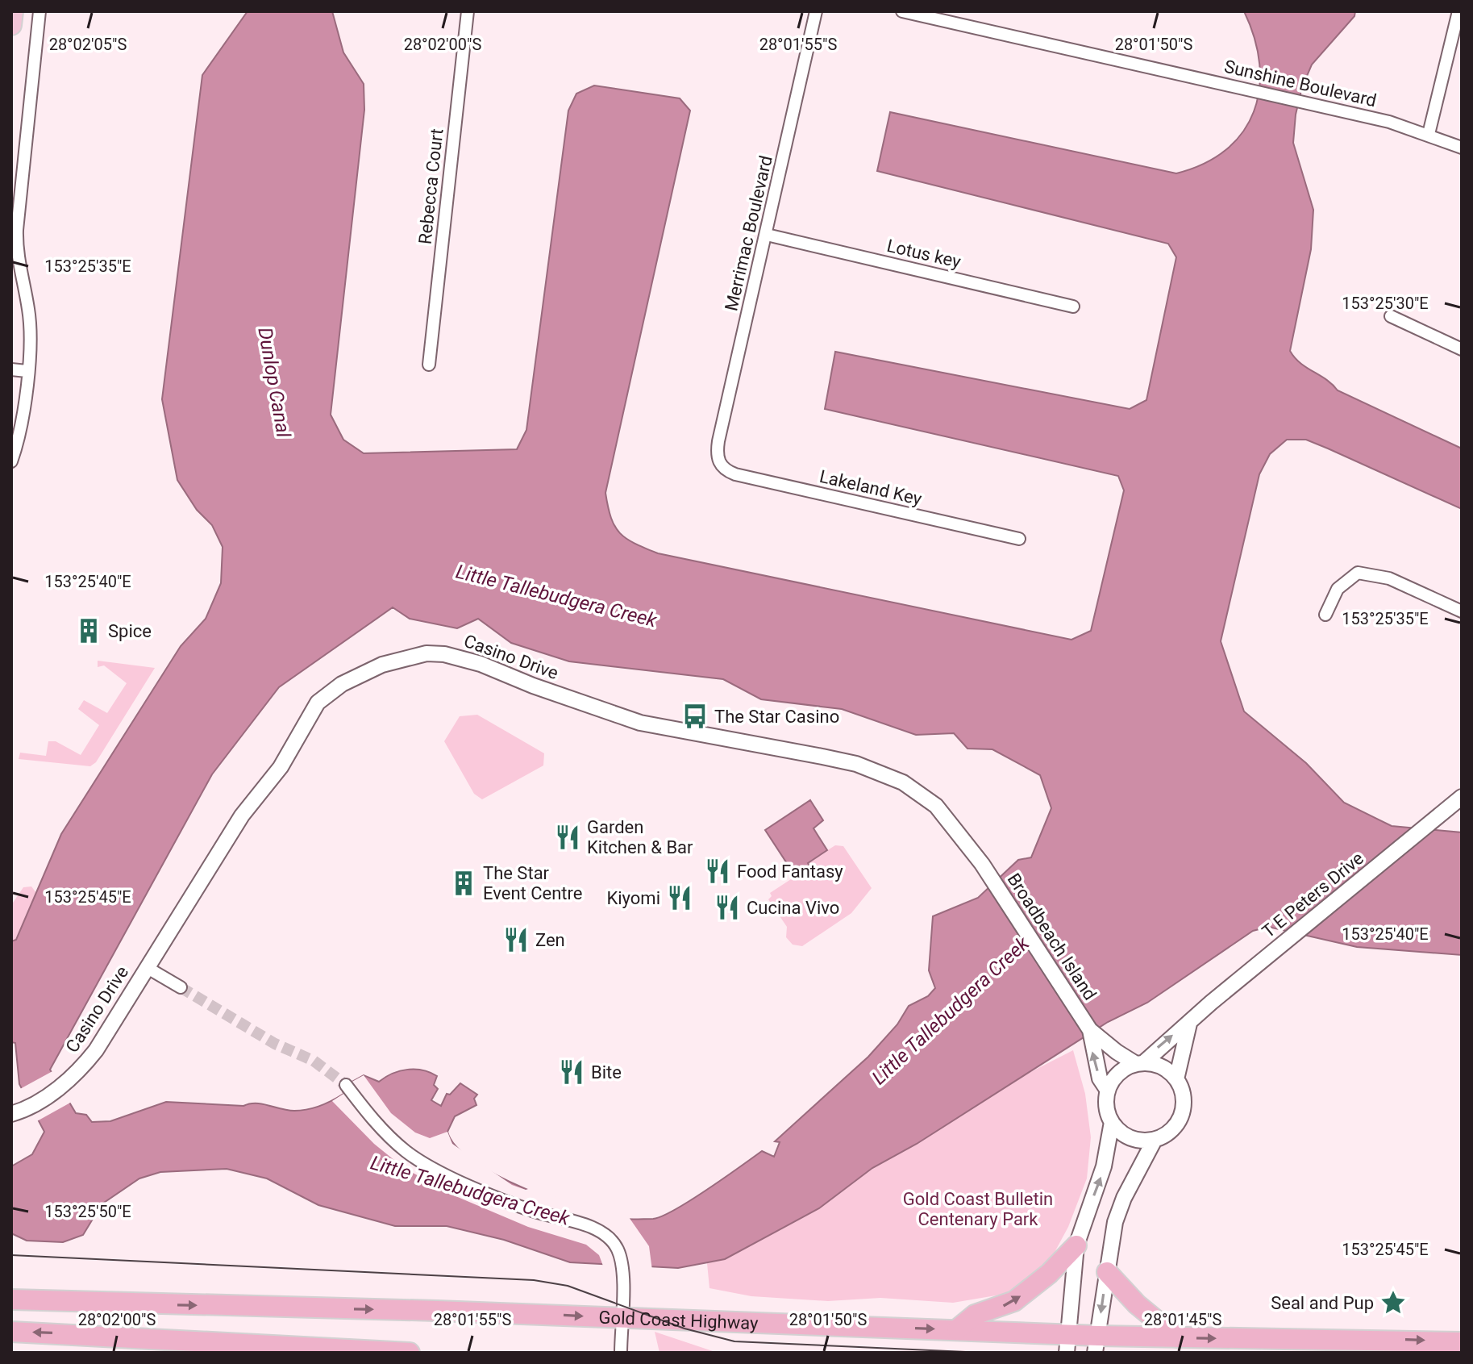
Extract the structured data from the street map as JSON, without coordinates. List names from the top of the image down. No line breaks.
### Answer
{"streets":{"highway":["Gold Coast Highway"],"street":["Sunshine Boulevard","Rebecca Court","Merrimac Boulevard","Lotus key","Lakeland Key","Casino Drive","T E Peters Drive","Broadbeach Island"]},"crossings":[["Merrimac Boulevard","Lotus key"],["Merrimac Boulevard","Lakeland Key"],["Casino Drive","Broadbeach Island"],["T E Peters Drive","Broadbeach Island"]],"water":["Dunlop Canal","Little Tallebudgera Creek"],"parks":["Gold Coast Bulletin Centenary Park"],"places":{"building":["Spice","The Star Event Centre"],"bus stop":["The Star Casino"],"restaurant":["Garden Kitchen & Bar","Food Fantasy","Kiyomi","Cucina Vivo","Zen","Bite"],"place":["Seal and Pup"]},"coordinates":["28°02'05\"S","28°02'00\"S","28°01'55\"S","28°01'50\"S","153°25'35\"E","153°25'30\"E","153°25'40\"E","153°25'45\"E","153°25'50\"E","28°01'45\"S"]}
